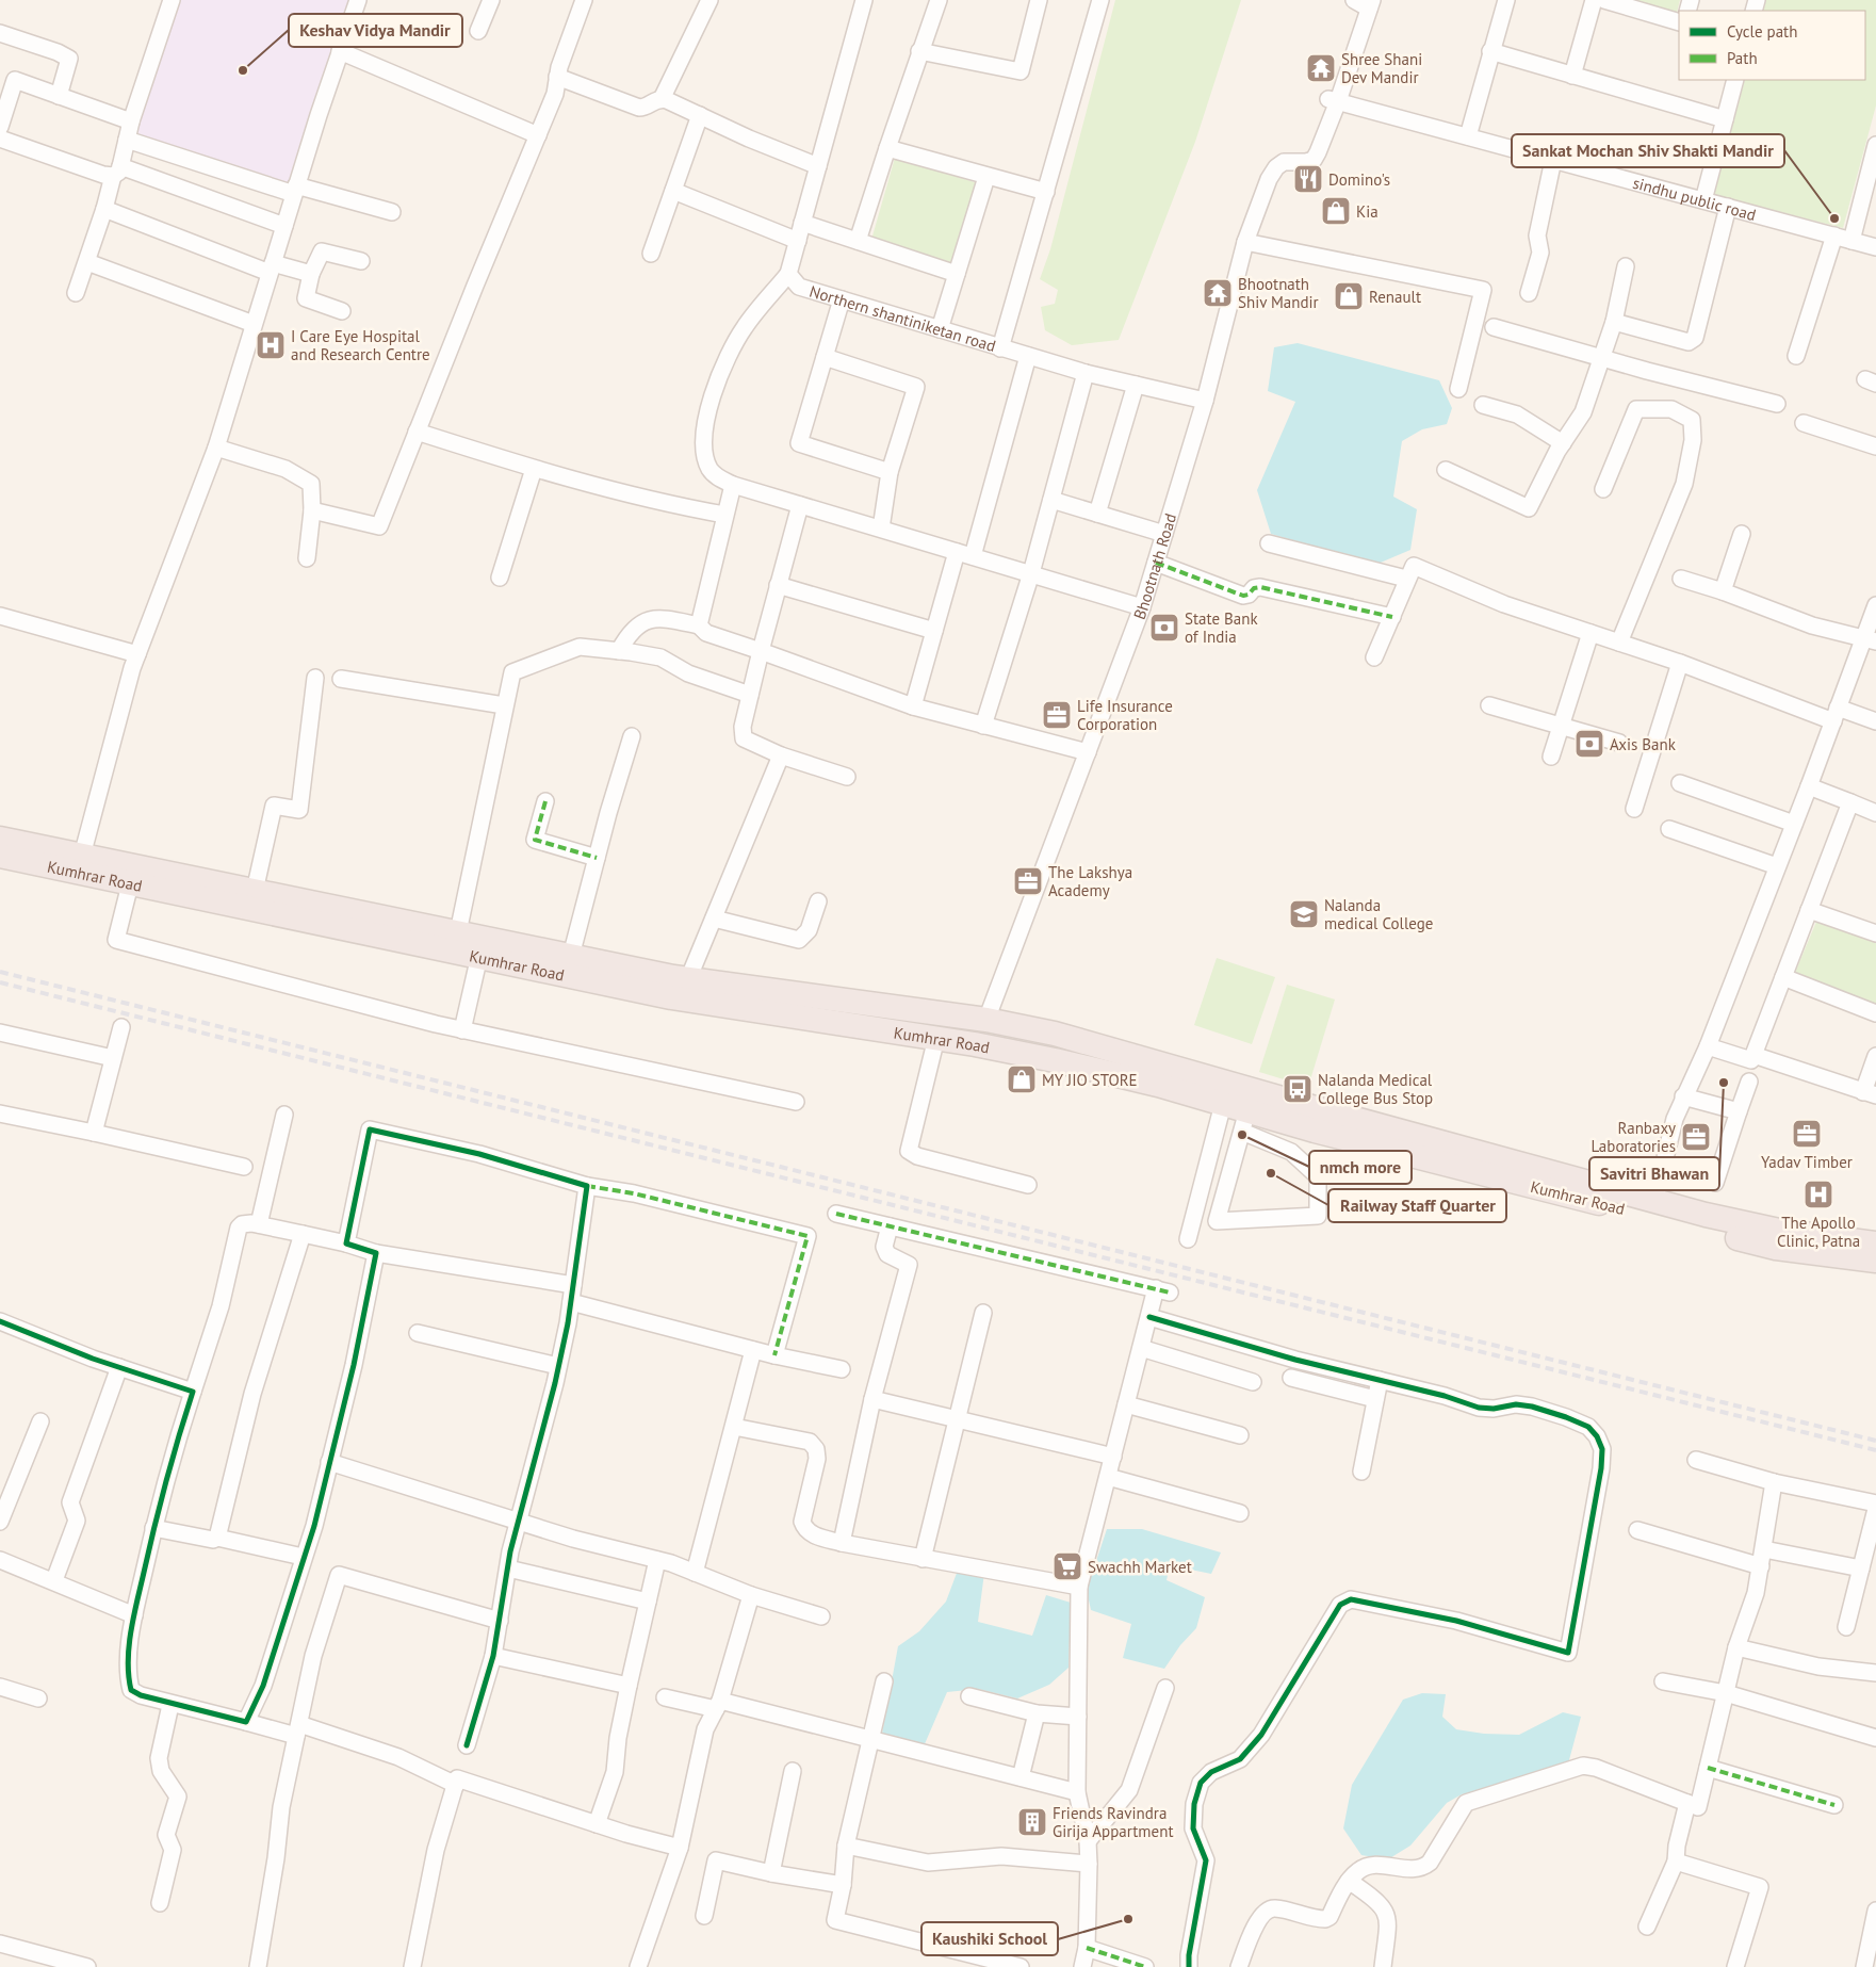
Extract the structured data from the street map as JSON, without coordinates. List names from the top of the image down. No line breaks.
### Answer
{"streets":{"highway":["Kumhrar Road"],"street":["sindhu public road","Northern shantiniketan road","Bhootnath Road"]},"crossings":[["sindhu public road","Bhootnath Road"],["Northern shantiniketan road","Bhootnath Road"],["Bhootnath Road","Kumhrar Road"]],"places":{"temple":["Shree Shani Dev Mandir","Bhootnath Shiv Mandir"],"other":["Keshav Vidya Mandir","Sankat Mochan Shiv Shakti Mandir","Savitri Bhawan","nmch more","Railway Staff Quarter","Kaushiki School"],"restaurant":["Domino's"],"shop":["Kia","Renault","MY JIO STORE"],"hospital":["I Care Eye Hospital and Research Centre","The Apollo Clinic, Patna"],"bank":["State Bank of India","Axis Bank"],"office":["Life Insurance Corporation","The Lakshya Academy","Yadav Timber","Ranbaxy Laboratories"],"school or university":["Nalanda medical College"],"bus stop":["Nalanda Medical College Bus Stop"],"supermarket":["Swachh Market"],"building":["Friends Ravindra Girija Appartment"]},"legend":["Cycle path","Path"]}
